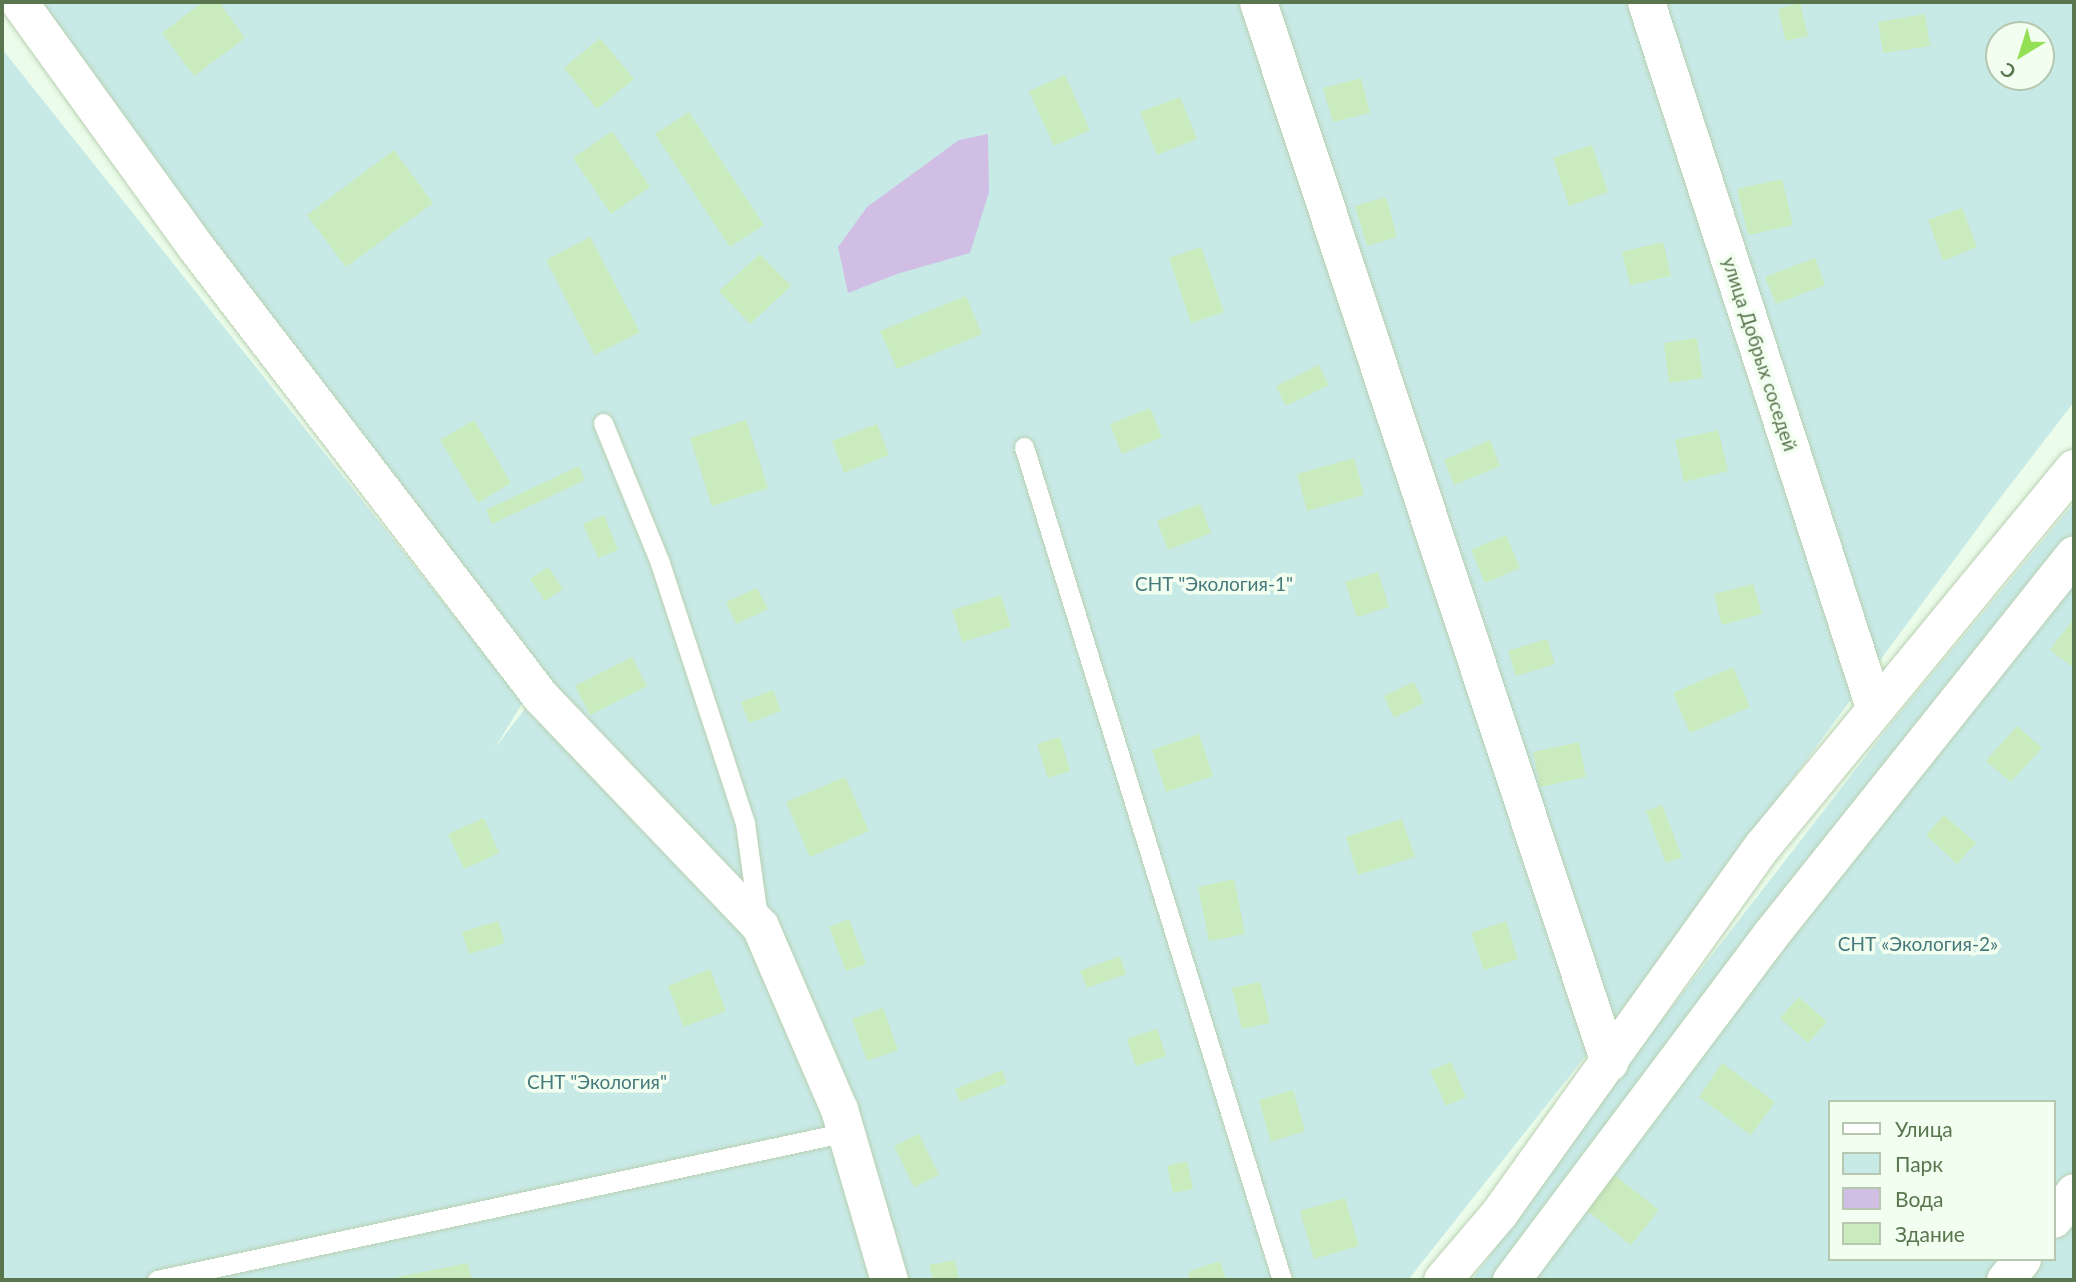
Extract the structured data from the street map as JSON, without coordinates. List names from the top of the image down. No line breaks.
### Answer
{"streets":{"street":["улица Добрых соседей"]},"parks":["СНТ \"Экология-1\"","СНТ «Экология-2»","СНТ \"Экология\""],"legend":["Улица","Парк","Вода","Здание"],"north":"bottom left"}
